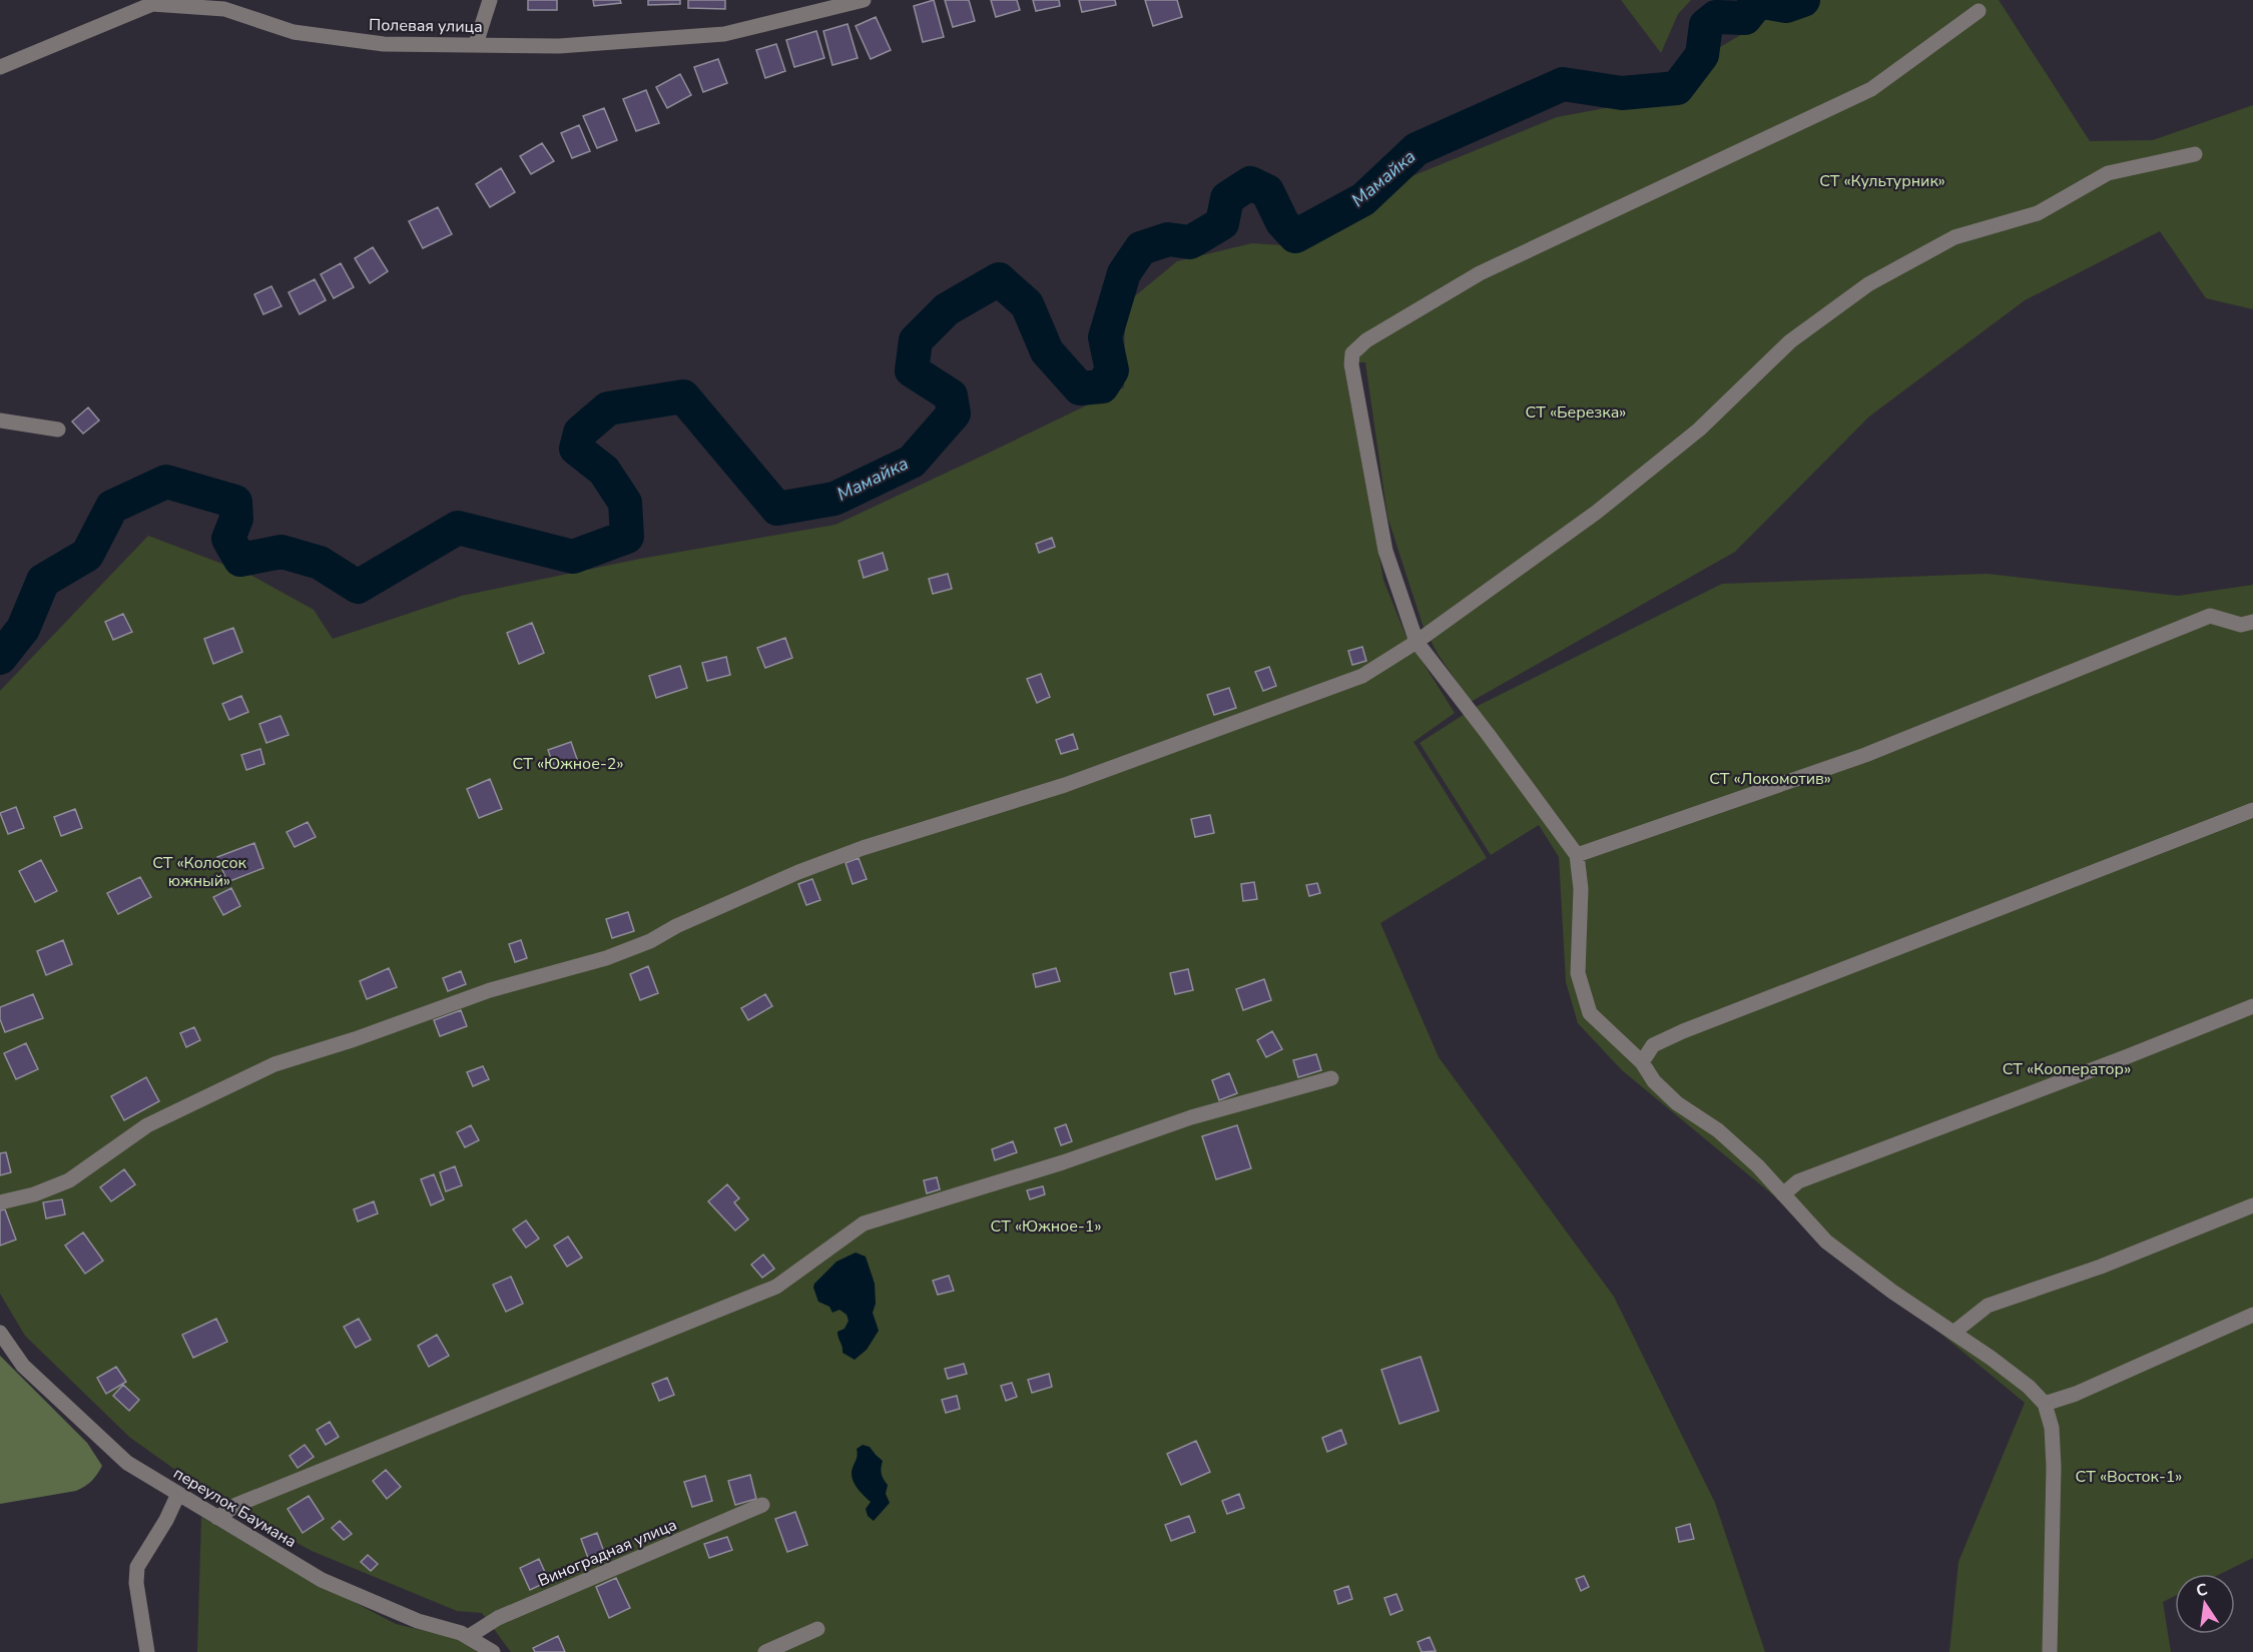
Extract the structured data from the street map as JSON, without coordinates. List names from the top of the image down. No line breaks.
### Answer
{"streets":{"street":["Полевая улица","переулок Баумана","Виноградная улица"]},"crossings":[["переулок Баумана","Виноградная улица"]],"water":["Мамайка"],"parks":["СТ «Культурник»","СТ «Березка»","СТ «Южное-2»","СТ «Локомотив»","СТ «Колосок южный»","СТ «Кооператор»","СТ «Южное-1»","СТ «Восток-1»"],"north":"top"}
